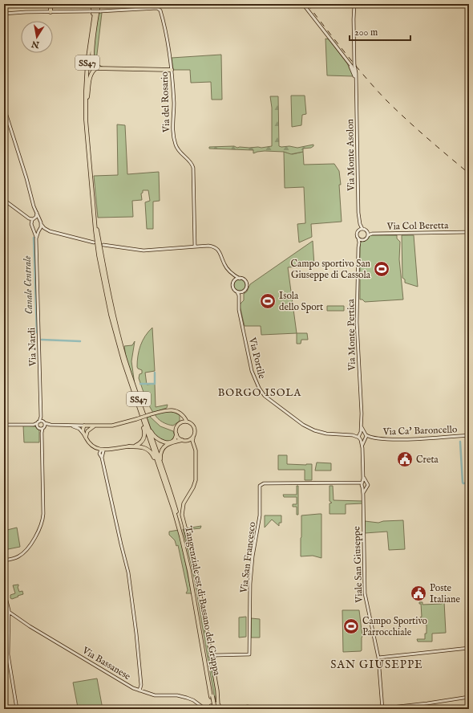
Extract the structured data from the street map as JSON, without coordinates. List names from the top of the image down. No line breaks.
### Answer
{"streets":{"highway":["SS47","Tangenziale est di Bassano del Grappa"],"street":["Via del Rosario","Via Monte Asolon","Via Col Beretta","Via Monte Pertica","Via Nardi","Via Portile","Via Ca' Baroncello","Via San Francesco","Viale San Giuseppe","Via Bassanese"]},"crossings":[["SS47","Tangenziale est di Bassano del Grappa"],["Via Monte Asolon","Via Col Beretta"],["Via Monte Asolon","Via Monte Pertica"],["Via Col Beretta","Via Monte Pertica"],["Via Monte Pertica","Via Portile"],["Via Monte Pertica","Via Ca' Baroncello"],["Via Monte Pertica","Viale San Giuseppe"],["Via Portile","Via Ca' Baroncello"],["Via Portile","Viale San Giuseppe"],["Via Ca' Baroncello","Viale San Giuseppe"],["Tangenziale est di Bassano del Grappa","Via Bassanese"]],"districts":["BORGO ISOLA","SAN GIUSEPPE"],"water":["Canale Centrale"],"places":{"sports":["Campo sportivo San Giuseppe di Cassola","Isola dello Sport","Campo Sportivo Parrocchiale"],"public building":["Creta","Poste Italiane"]},"scale_bar":"200 m","north":"bottom"}
